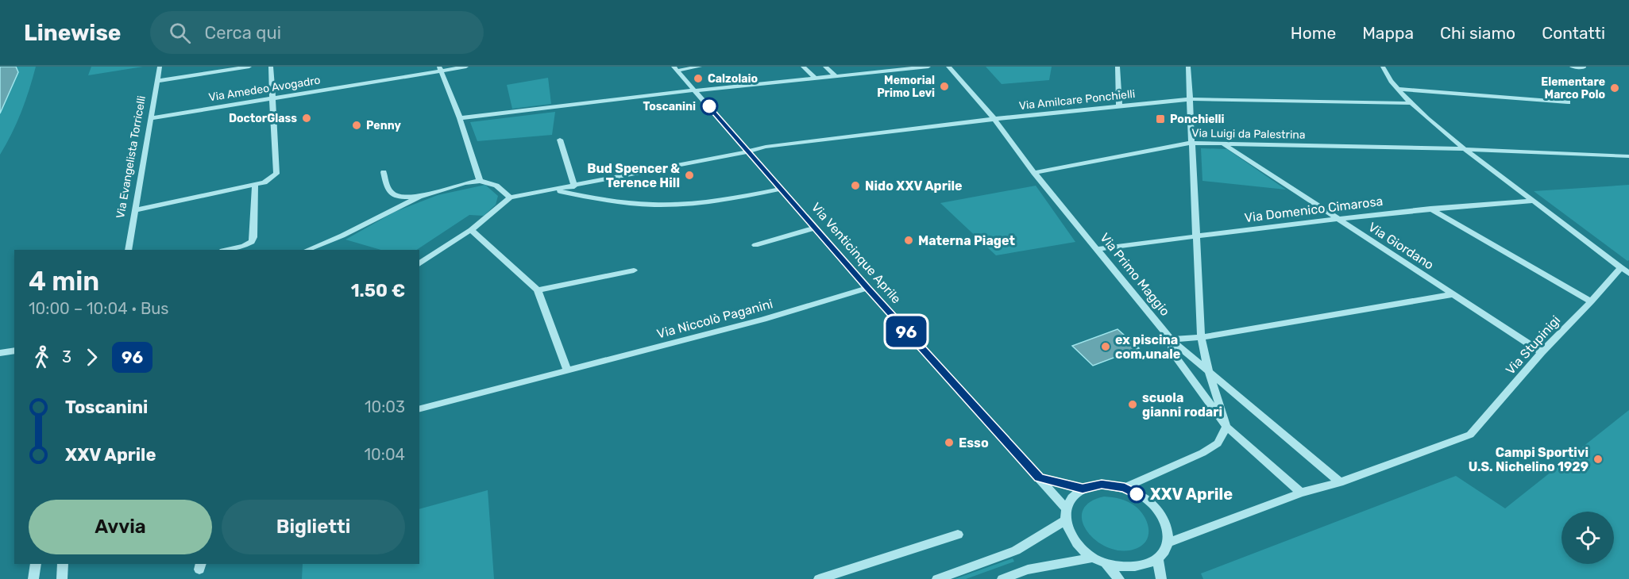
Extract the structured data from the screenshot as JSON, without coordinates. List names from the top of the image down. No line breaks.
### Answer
{"streets":{"street":["Via Amedeo Avogadro","Via Amilcare Ponchielli","Via Luigi da Palestrina","Via Evangelista Torricelli","Via Domenico Cimarosa","Via Giordano","Via Venticinque Aprile","Via Primo Maggio","Via Niccolò Paganini","Via Stupinigi"]},"crossings":[["Via Amedeo Avogadro","Via Evangelista Torricelli"],["Via Amilcare Ponchielli","Via Venticinque Aprile"],["Via Amilcare Ponchielli","Via Primo Maggio"],["Via Luigi da Palestrina","Via Giordano"],["Via Luigi da Palestrina","Via Primo Maggio"],["Via Domenico Cimarosa","Via Giordano"],["Via Domenico Cimarosa","Via Primo Maggio"],["Via Giordano","Via Stupinigi"],["Via Venticinque Aprile","Via Niccolò Paganini"],["Via Venticinque Aprile","Via Stupinigi"],["Via Primo Maggio","Via Stupinigi"]],"places":{"other":["Calzolaio","Memorial Primo Levi","Elementare Marco Polo","Toscanini","DoctorGlass","Penny","Bud Spencer & Terence Hill","Nido XXV Aprile","Materna Piaget","ex piscina com,unale","scuola gianni rodari","Esso","Campi Sportivi U.S. Nichelino 1929","XXV Aprile"],"transit":["Ponchielli"]},"lines":["bus line 96"],"page":{"header":"Linewise","search":"Cerca qui","nav":["Home","Mappa","Chi siamo","Contatti"],"on_map":"96","heading":["4 min","10:00 – 10:04 · Bus","1.50 €"],"legs":["3","96"],"list":[{"name":"Toscanini","value":"10:03"},{"name":"XXV Aprile","value":"10:04"}],"buttons":["Avvia","Biglietti"]}}
